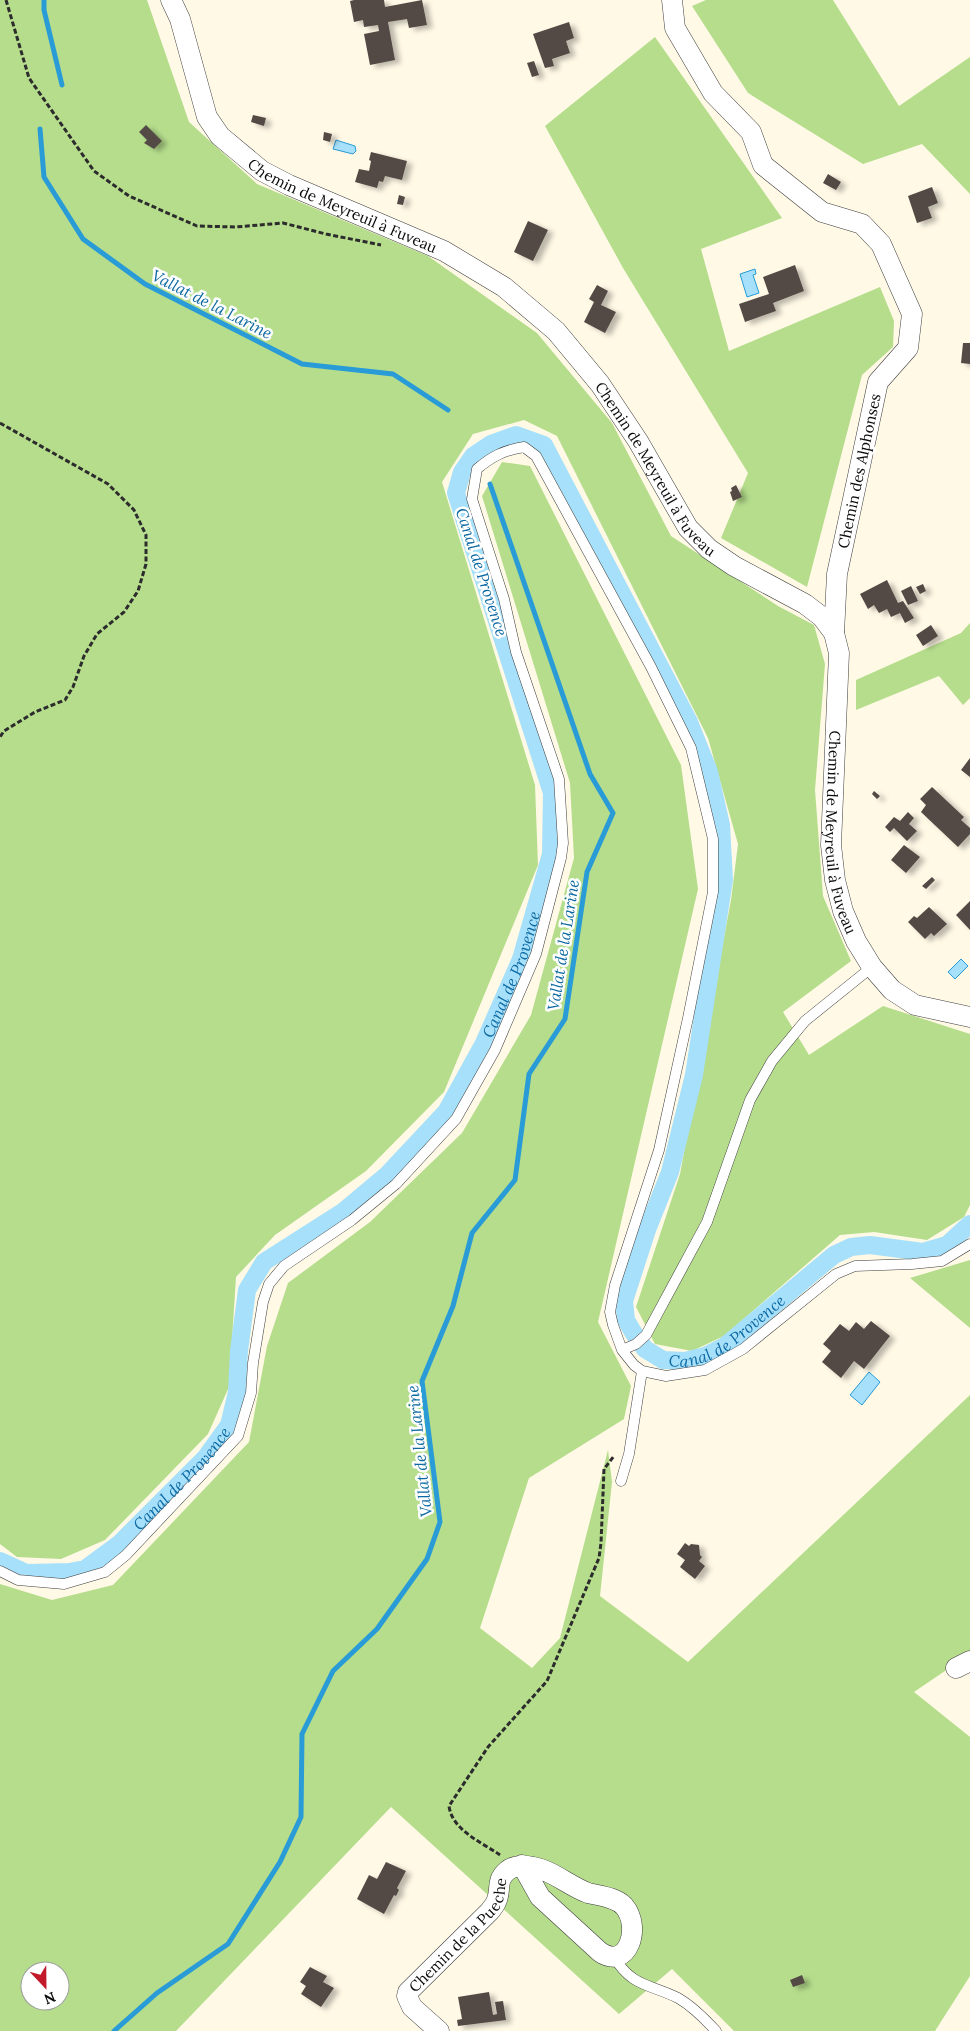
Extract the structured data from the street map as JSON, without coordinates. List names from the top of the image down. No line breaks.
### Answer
{"streets":{"street":["Chemin de Meyreuil à Fuveau","Chemin des Alphonses","Chemin de la Pueche"]},"crossings":[["Chemin de Meyreuil à Fuveau","Chemin des Alphonses"]],"water":["Vallat de la Larine","Canal de Provence"],"north":"bottom"}
